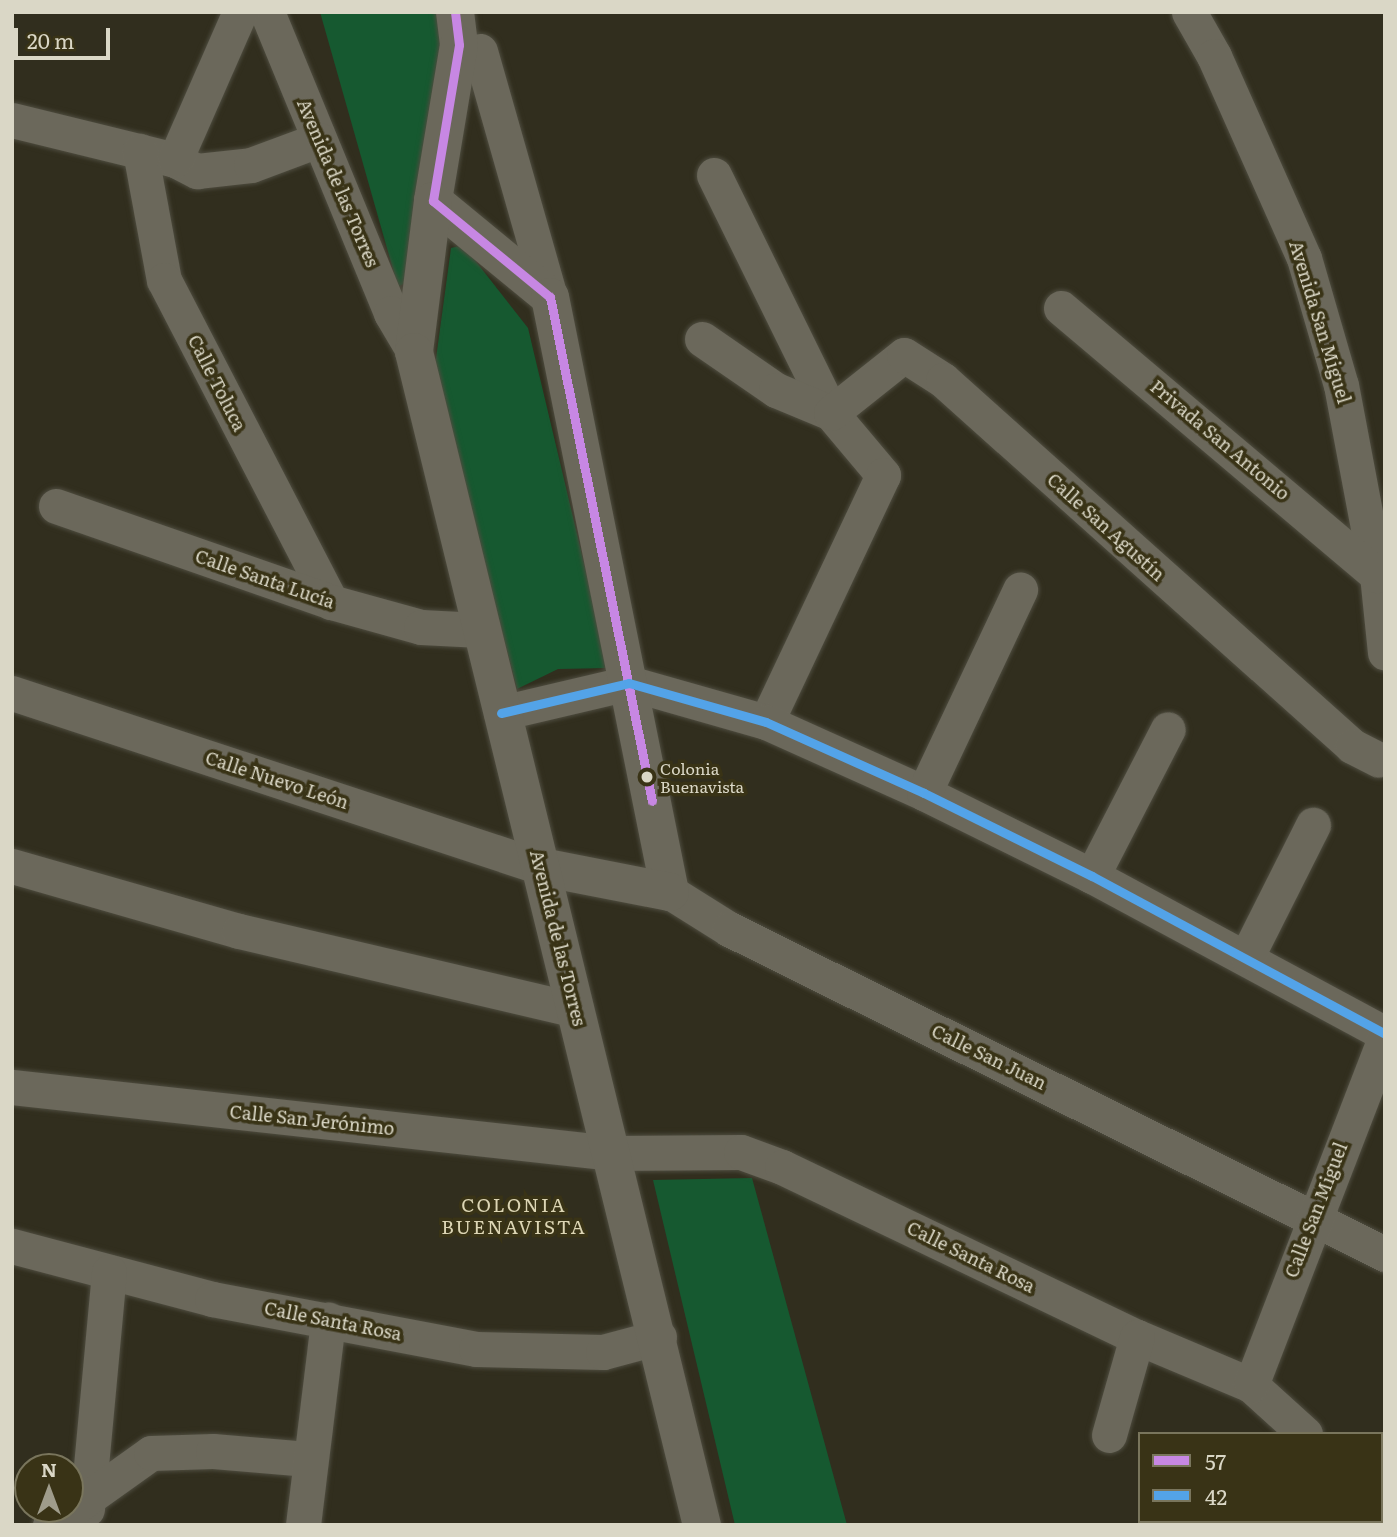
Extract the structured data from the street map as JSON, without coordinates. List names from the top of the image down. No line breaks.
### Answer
{"streets":{"street":["Avenida de las Torres","Avenida San Miguel","Calle Toluca","Privada San Antonio","Calle San Agustín","Calle Santa Lucía","Calle Nuevo León","Calle San Juan","Calle San Jerónimo","Calle San Miguel","Calle Santa Rosa"]},"crossings":[["Avenida de las Torres","Calle Santa Lucía"],["Avenida de las Torres","Calle Nuevo León"],["Avenida de las Torres","Calle San Jerónimo"],["Avenida de las Torres","Calle Santa Rosa"],["Avenida San Miguel","Privada San Antonio"],["Calle Toluca","Calle Santa Lucía"],["Calle San Juan","Calle San Miguel"],["Calle San Jerónimo","Calle Santa Rosa"],["Calle San Miguel","Calle Santa Rosa"]],"districts":["COLONIA BUENAVISTA"],"places":["Colonia Buenavista"],"lines":["transit line 57","transit line 42"],"legend":["57","42"],"scale_bar":"20 m","north":"top"}
